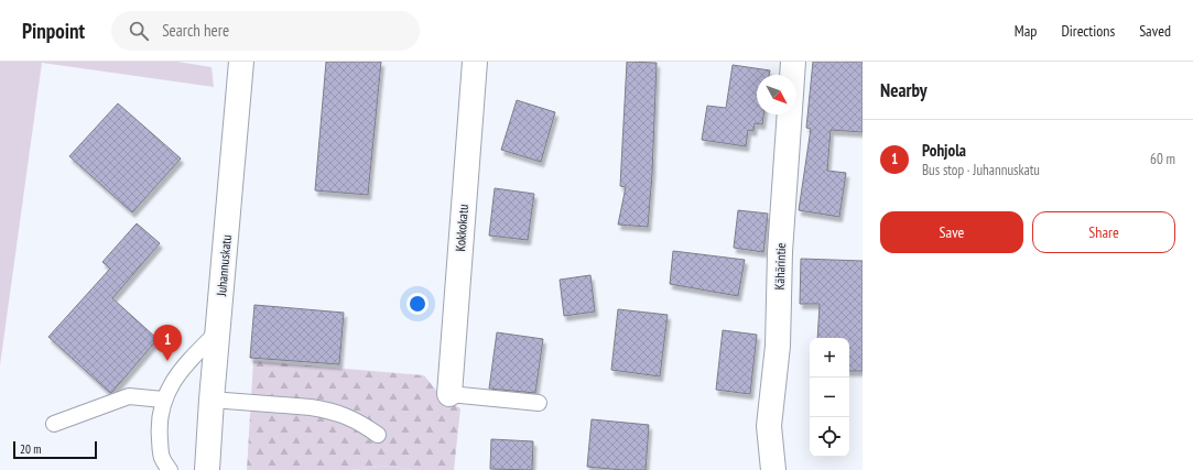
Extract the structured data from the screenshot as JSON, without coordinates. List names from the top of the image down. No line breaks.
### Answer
{"streets":{"street":["Kokkokatu","Juhannuskatu","Kähärintie"]},"scale_bar":"20 m","north":"bottom right","page":{"header":"Pinpoint","search":"Search here","nav":["Map","Directions","Saved"],"heading":"Nearby","list":[{"mark":"1","name":"Pohjola","note":"Bus stop · Juhannuskatu","value":"60 m"}],"buttons":["Save","Share"],"pins":"1","map_buttons":["+","−"],"scale":"20 m"}}
